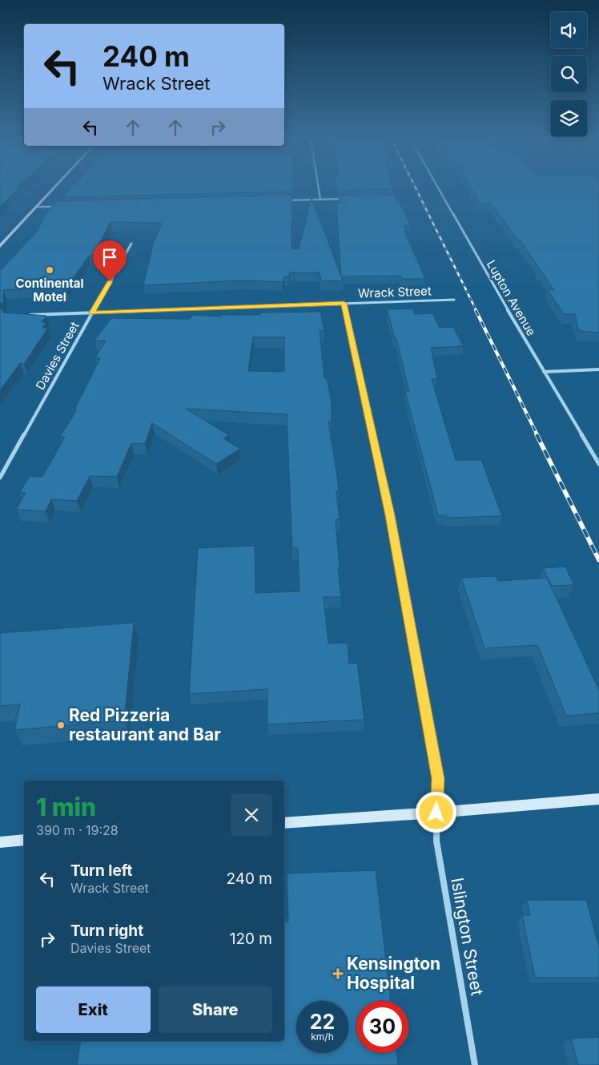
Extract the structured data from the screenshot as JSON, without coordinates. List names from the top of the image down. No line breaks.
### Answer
{"streets":{"street":["Wrack Street","Lupton Avenue","Davies Street","Islington Street"]},"crossings":[["Wrack Street","Davies Street"],["Wrack Street","Islington Street"]],"places":{"other":["Continental Motel","Red Pizzeria restaurant and Bar"],"health":["Kensington Hospital"]},"page":{"turn":["240 m","Wrack Street"],"heading":["1 min","390 m · 19:28"],"list":[{"name":"Turn left","note":"Wrack Street","value":"240 m"},{"name":"Turn right","note":"Davies Street","value":"120 m"}],"buttons":["Exit","Share"],"speed":"22 km/h","limit":"30"}}
